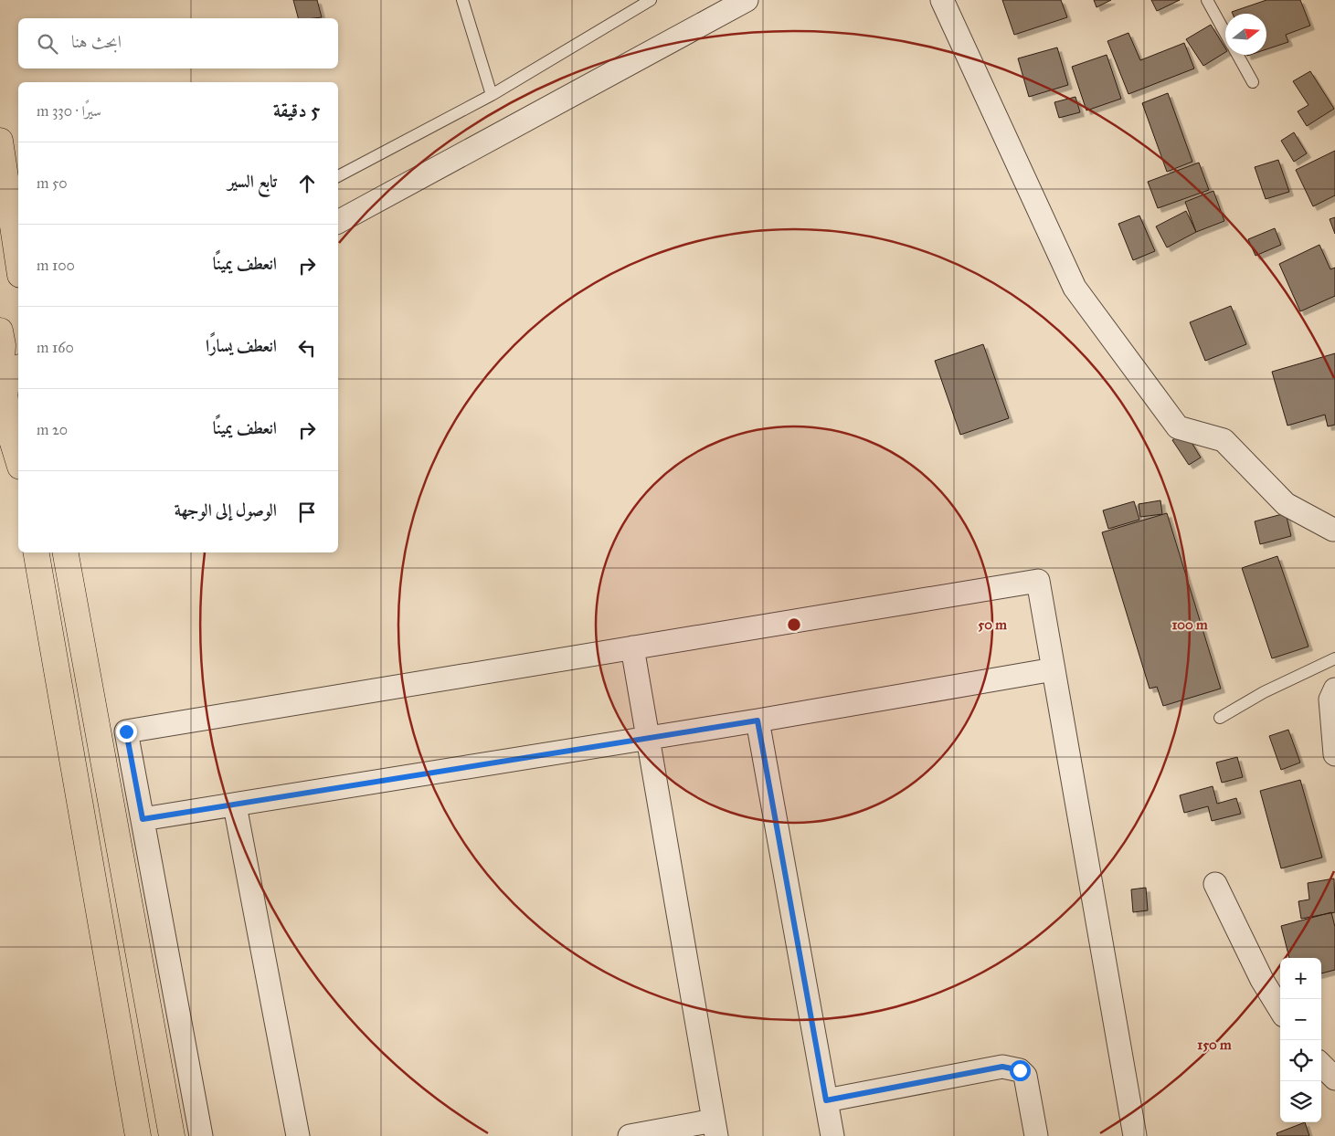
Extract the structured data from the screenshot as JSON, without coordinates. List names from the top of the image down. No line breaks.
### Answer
{"north":"right","page":{"search":"ابحث هنا","heading":["5 دقيقة","سيرًا · 330 m"],"list":[["تابع السير","50 m"],["انعطف يمينًا","100 m"],["انعطف يسارًا","160 m"],["انعطف يمينًا","20 m"],"الوصول إلى الوجهة"],"map_buttons":["+","−"]},"rings":["50 m","100 m","150 m"]}
